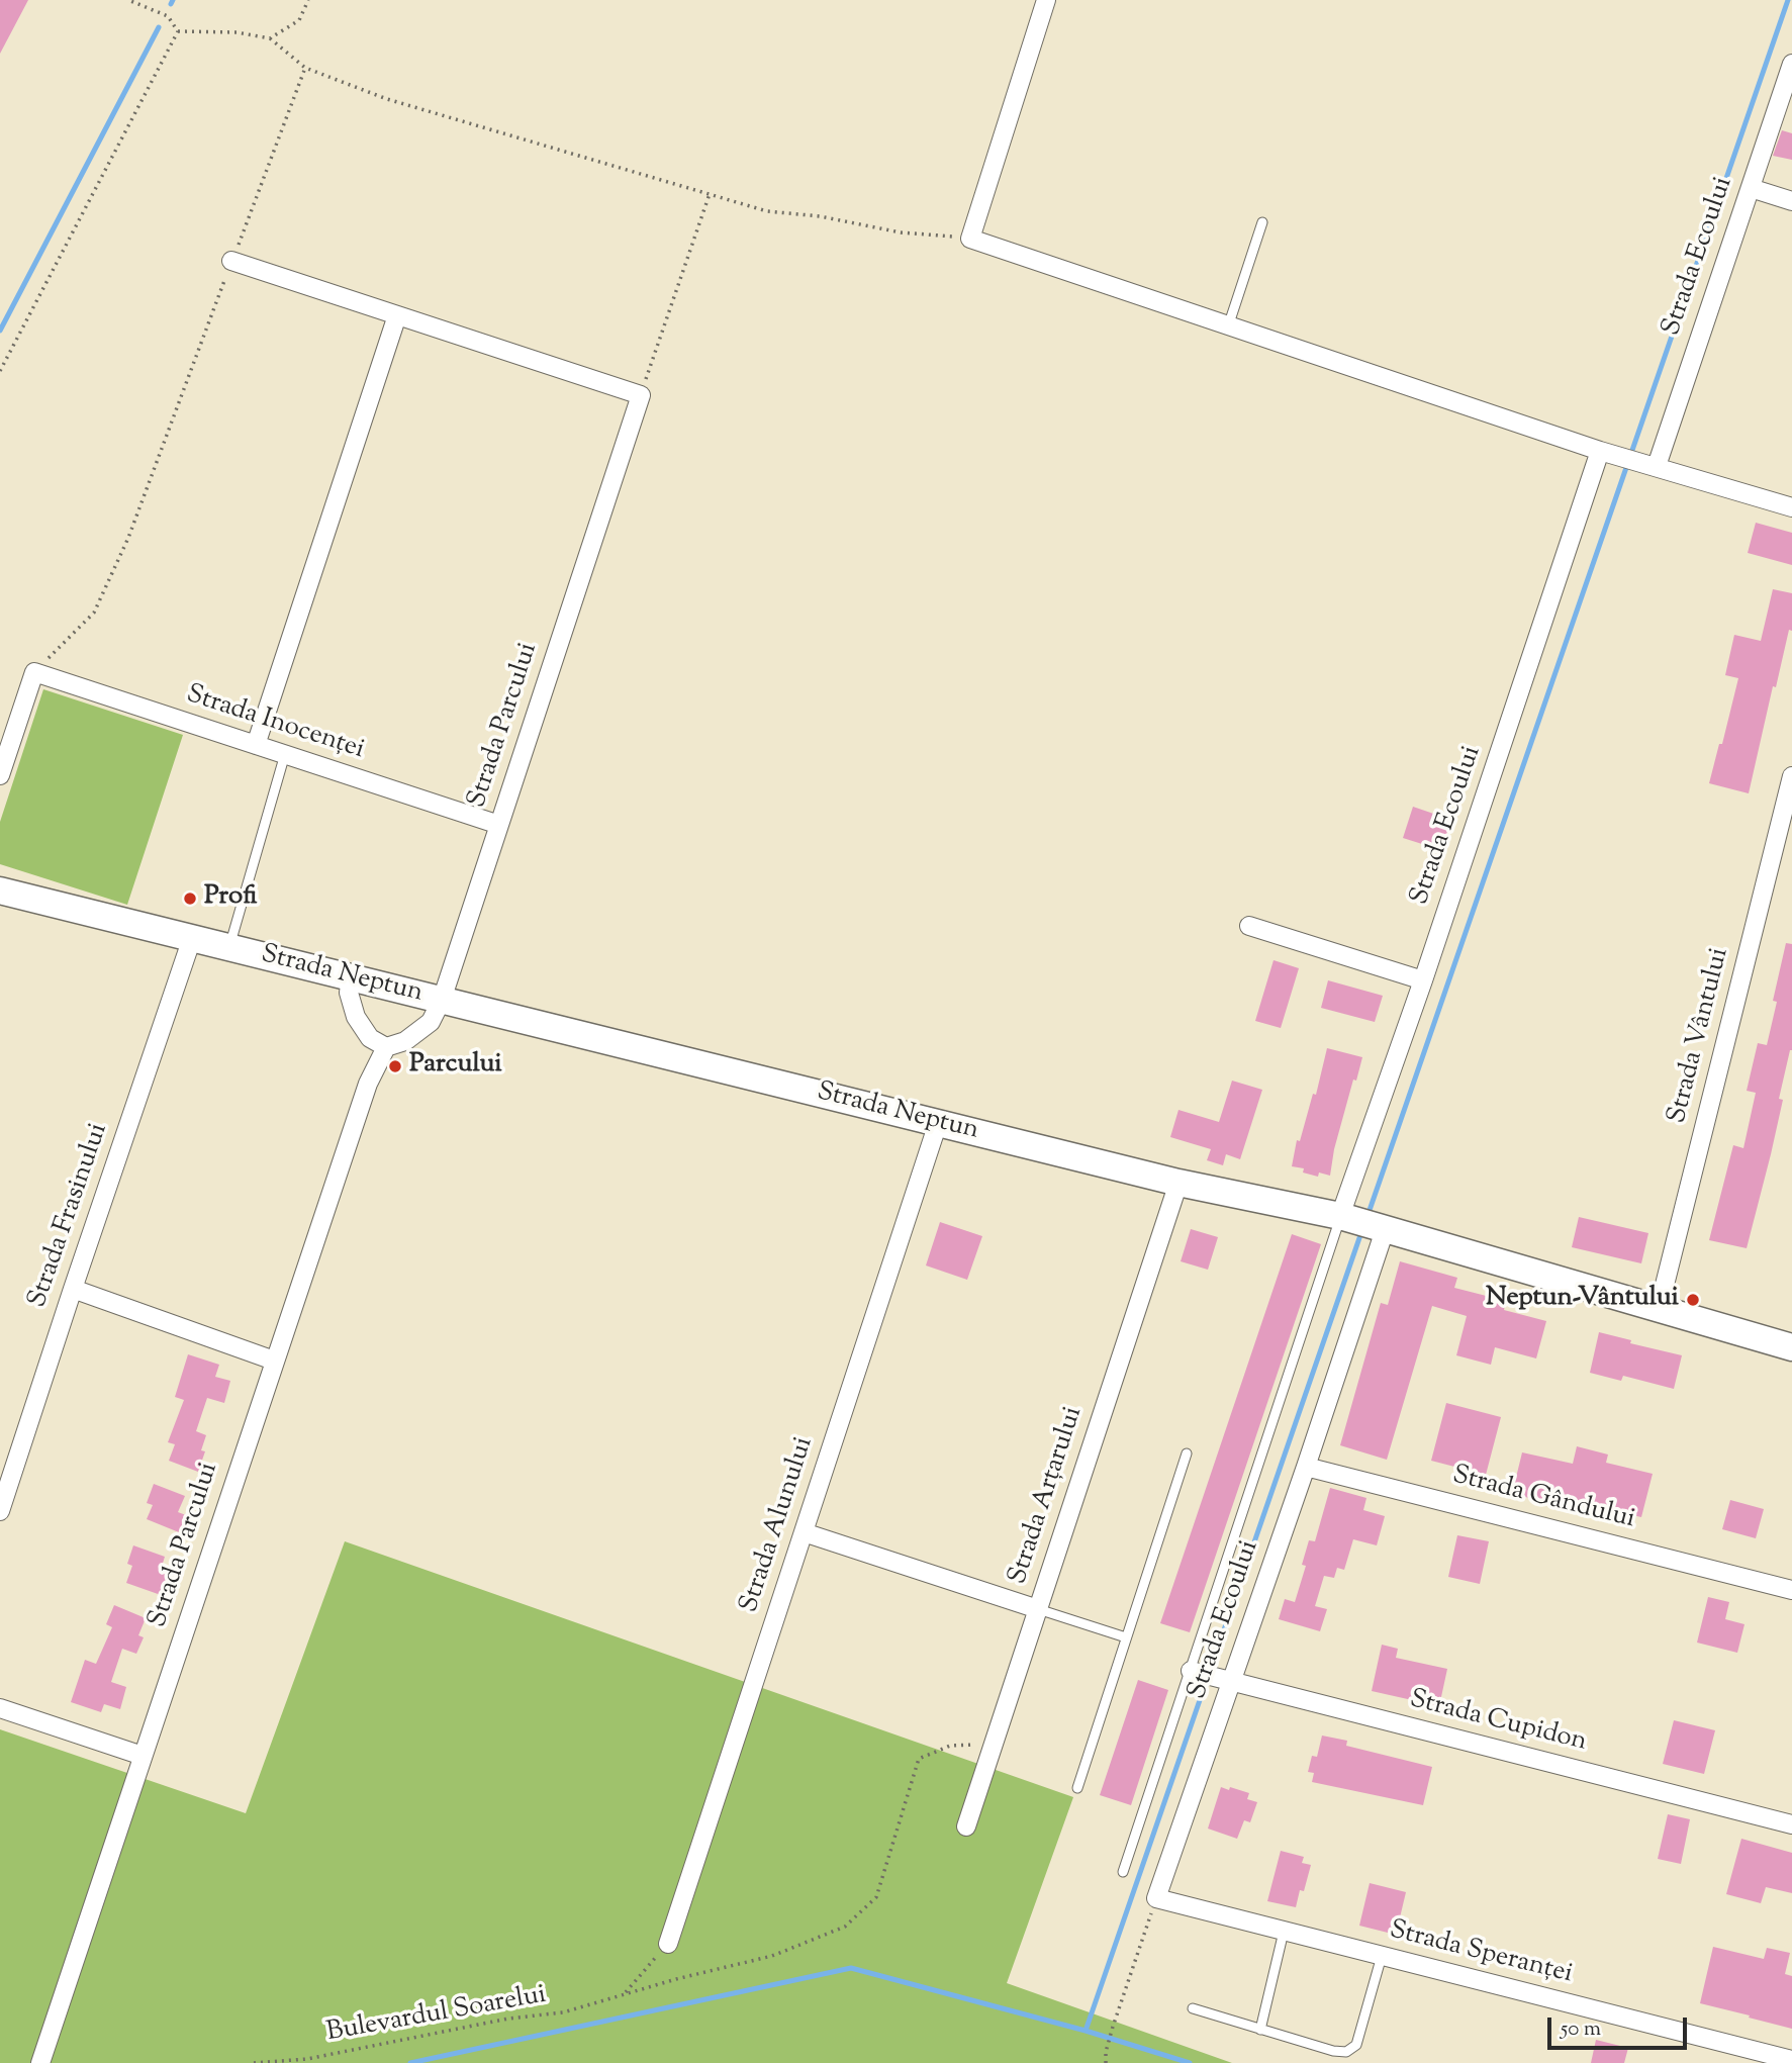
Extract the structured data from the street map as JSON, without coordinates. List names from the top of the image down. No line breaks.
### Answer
{"streets":{"street":["Strada Ecoului","Strada Inocenței","Strada Parcului","Strada Neptun","Strada Vântului","Strada Frasinului","Strada Arțarului","Strada Gândului","Strada Alunului","Strada Cupidon","Strada Speranței"],"path":["Bulevardul Soarelui"]},"crossings":[["Strada Ecoului","Strada Neptun"],["Strada Ecoului","Strada Gândului"],["Strada Ecoului","Strada Cupidon"],["Strada Ecoului","Strada Speranței"],["Strada Inocenței","Strada Parcului"],["Strada Parcului","Strada Neptun"],["Strada Neptun","Strada Vântului"],["Strada Neptun","Strada Frasinului"],["Strada Neptun","Strada Arțarului"],["Strada Neptun","Strada Alunului"],["Strada Arțarului","Bulevardul Soarelui"]],"places":["Profi","Parcului","Neptun-Vântului"],"scale_bar":"50 m"}
